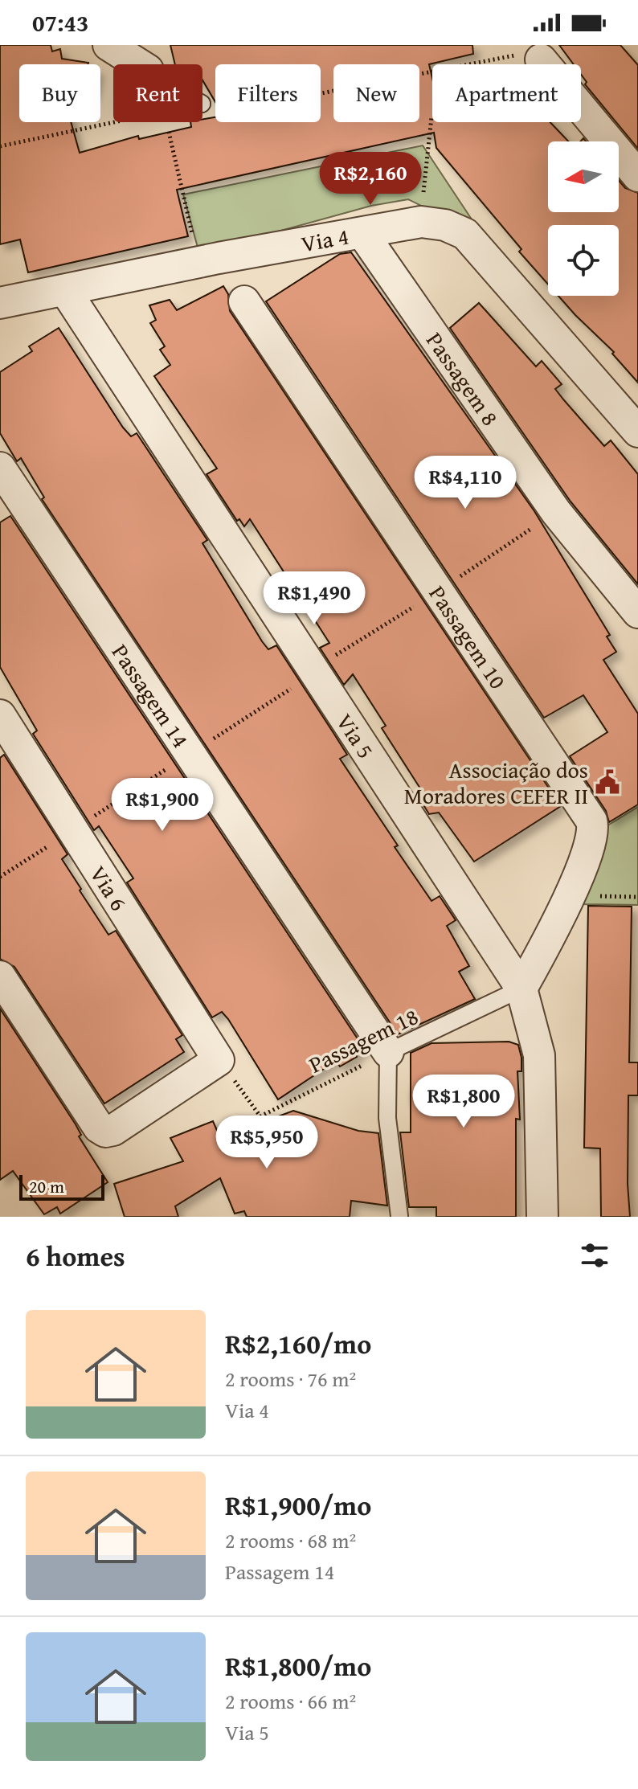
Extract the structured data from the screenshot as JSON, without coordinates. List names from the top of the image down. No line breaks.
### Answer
{"streets":{"street":["Via 4","Passagem 8","Passagem 10","Passagem 14","Via 5","Via 6"],"lane":["Passagem 18"]},"crossings":[["Via 4","Passagem 8"],["Via 4","Via 5"],["Passagem 10","Via 5"],["Passagem 10","Passagem 18"],["Passagem 14","Passagem 18"],["Via 5","Passagem 18"]],"places":{"public building":["Associação dos Moradores CEFER II"]},"scale_bar":"20 m","north":"left","page":{"status":"07:43","chip":["Buy","Rent","Filters","New","Apartment"],"price":["R$2,160","R$4,110","R$1,490","R$1,900","R$1,800","R$5,950"],"scale":"20 m","heading":"6 homes","list":[{"name":"R$2,160/mo","note":"2 rooms · 76 m² · Via 4"},{"name":"R$1,900/mo","note":"2 rooms · 68 m² · Passagem 14"},{"name":"R$1,800/mo","note":"2 rooms · 66 m² · Via 5"}]}}
